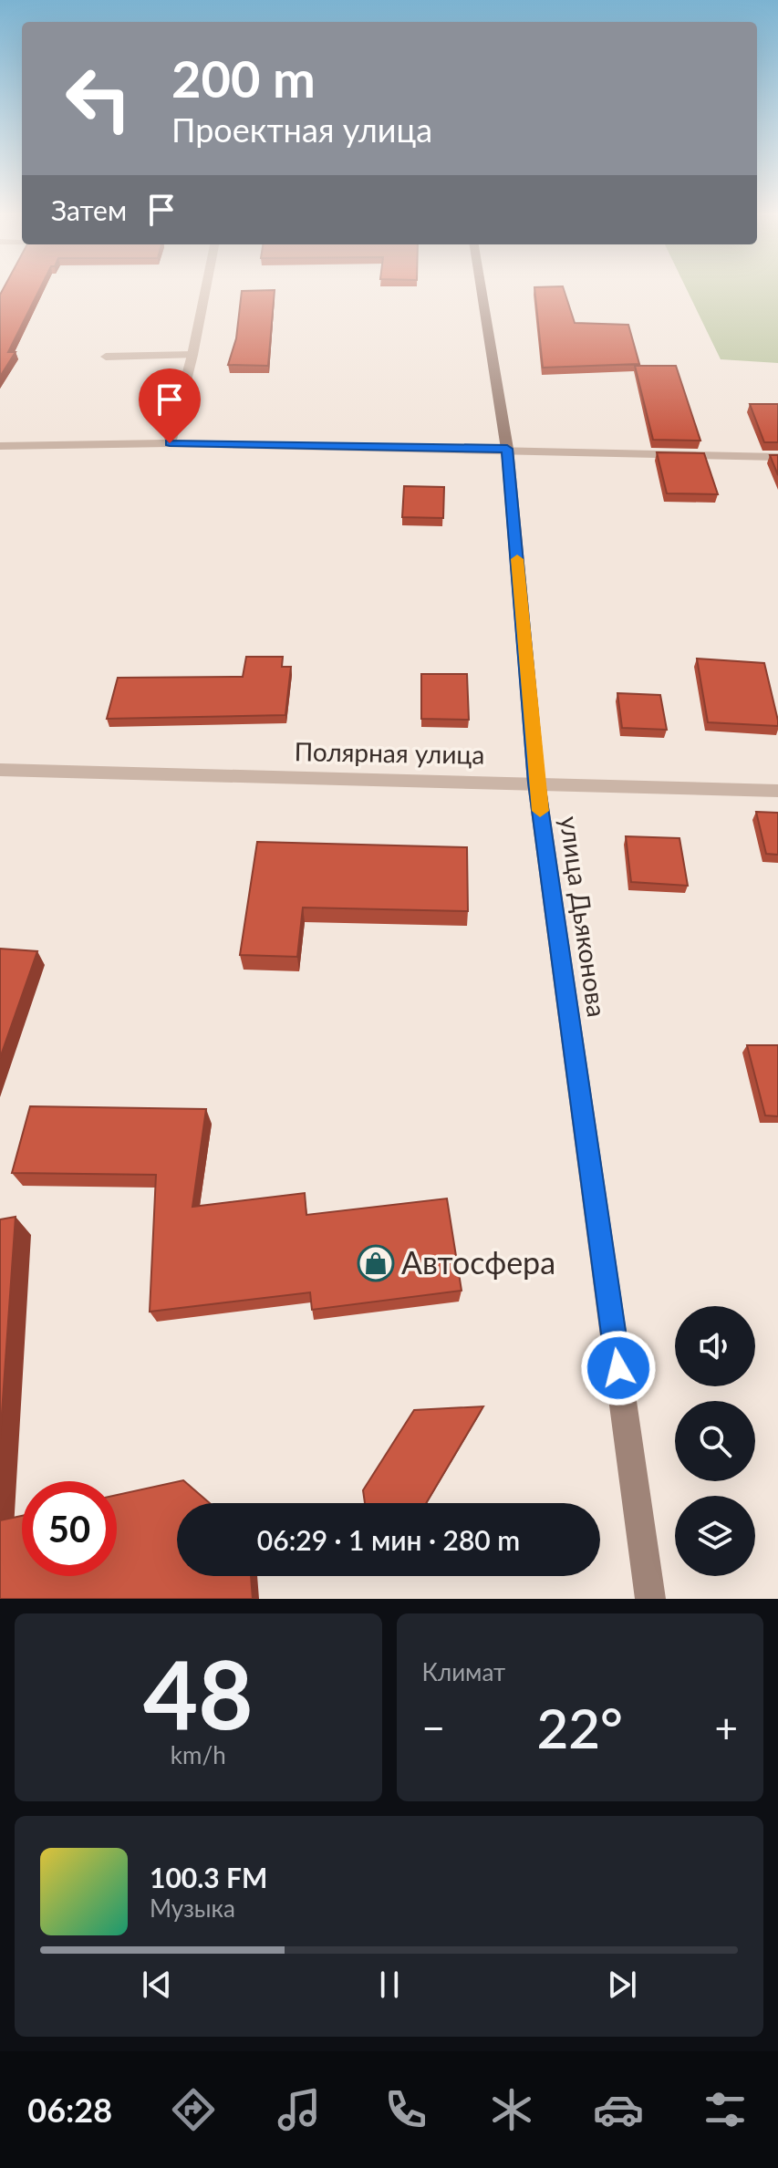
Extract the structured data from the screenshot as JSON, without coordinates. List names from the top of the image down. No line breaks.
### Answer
{"streets":{"main road":["улица Дьяконова"],"street":["Полярная улица"]},"crossings":[["Полярная улица","улица Дьяконова"]],"places":{"shop":["Автосфера"]},"page":{"turn":["200 m","Проектная улица"],"then":"Затем","limit":"50","trip":"06:29 · 1 мин · 280 m","tile":[["48","km/h"],"Климат"],"heat":["−","22°","+"],"song":["100.3 FM","Музыка"],"tabs":"06:28"}}
